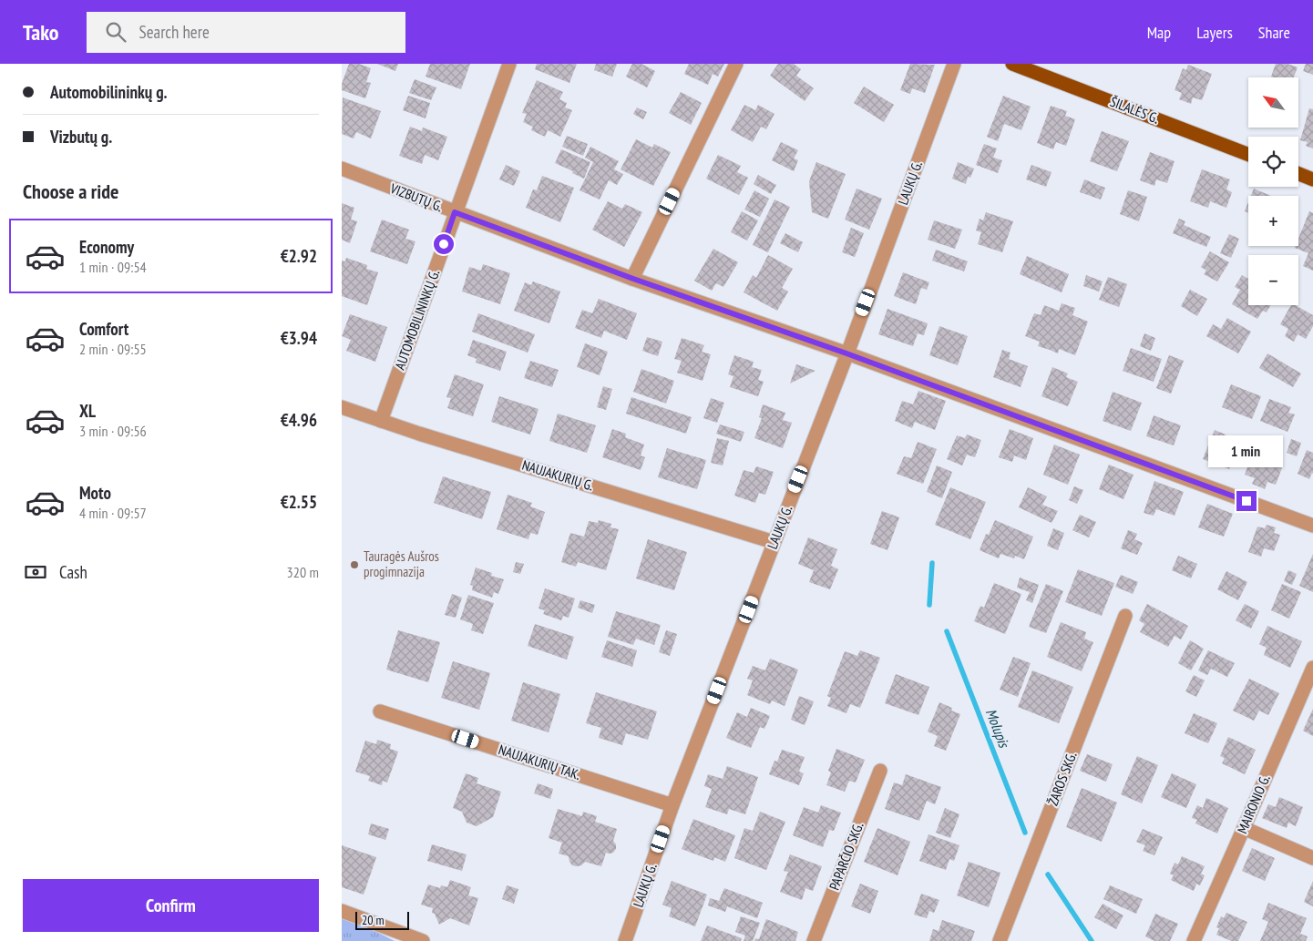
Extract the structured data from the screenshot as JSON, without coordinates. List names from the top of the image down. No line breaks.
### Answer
{"streets":{"main road":["ŠILALĖS G."],"street":["LAUKŲ G.","VIZBUTŲ G.","AUTOMOBILININKŲ G.","NAUJAKURIŲ G.","NAUJAKURIŲ TAK.","ŽAROS SKG.","MAIRONIO G.","PAPARČIO SKG."]},"crossings":[["LAUKŲ G.","VIZBUTŲ G."],["LAUKŲ G.","NAUJAKURIŲ G."],["LAUKŲ G.","NAUJAKURIŲ TAK."],["VIZBUTŲ G.","AUTOMOBILININKŲ G."],["AUTOMOBILININKŲ G.","NAUJAKURIŲ G."]],"water":["Molupis"],"places":["Tauragės Aušros progimnazija"],"scale_bar":"20 m","north":"top left","page":{"header":"Tako","search":"Search here","nav":["Map","Layers","Share"],"banner":["Automobilininkų g.","Vizbutų g."],"map_buttons":["+","−"],"heading":"Choose a ride","list":[{"name":"Economy","note":"1 min · 09:54","value":"€2.92"},{"name":"Comfort","note":"2 min · 09:55","value":"€3.94"},{"name":"XL","note":"3 min · 09:56","value":"€4.96"},{"name":"Moto","note":"4 min · 09:57","value":"€2.55"}],"bubble":"1 min","pay":["Cash","320 m"],"buttons":"Confirm","scale":"20 m"}}
